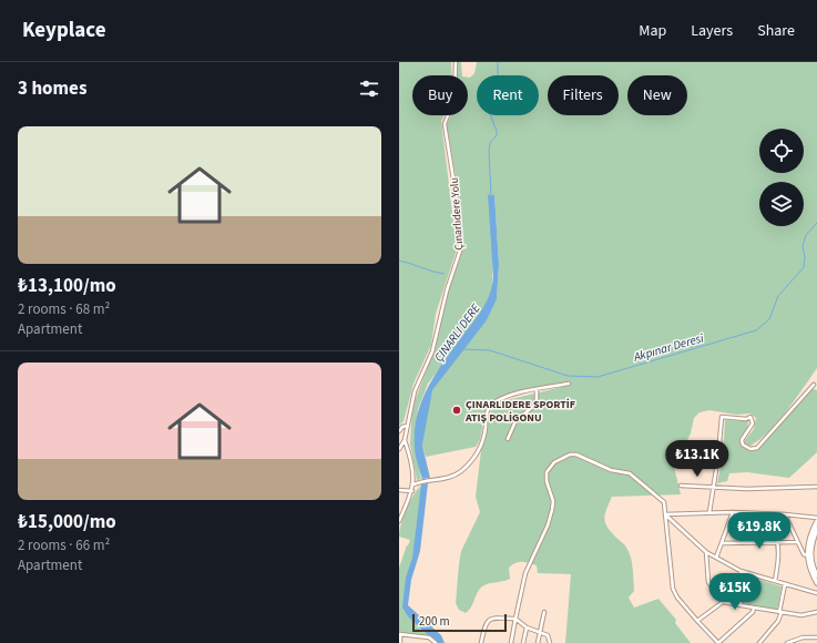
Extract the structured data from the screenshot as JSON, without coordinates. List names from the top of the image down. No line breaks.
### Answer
{"streets":{"street":["Çınarlıdere Yolu"]},"water":["ÇINARLI DERE","Akpınar Deresi"],"places":["ÇINARLIDERE SPORTİF ATIŞ POLİGONU"],"scale_bar":"200 m","page":{"header":"Keyplace","nav":["Map","Layers","Share"],"heading":"3 homes","chip":["Buy","Rent","Filters","New"],"list":[{"name":"₺13,100/mo","note":"2 rooms · 68 m² · Apartment"},{"name":"₺15,000/mo","note":"2 rooms · 66 m² · Apartment"}],"price":["₺13.1K","₺19.8K","₺15K"],"scale":"200 m"}}
